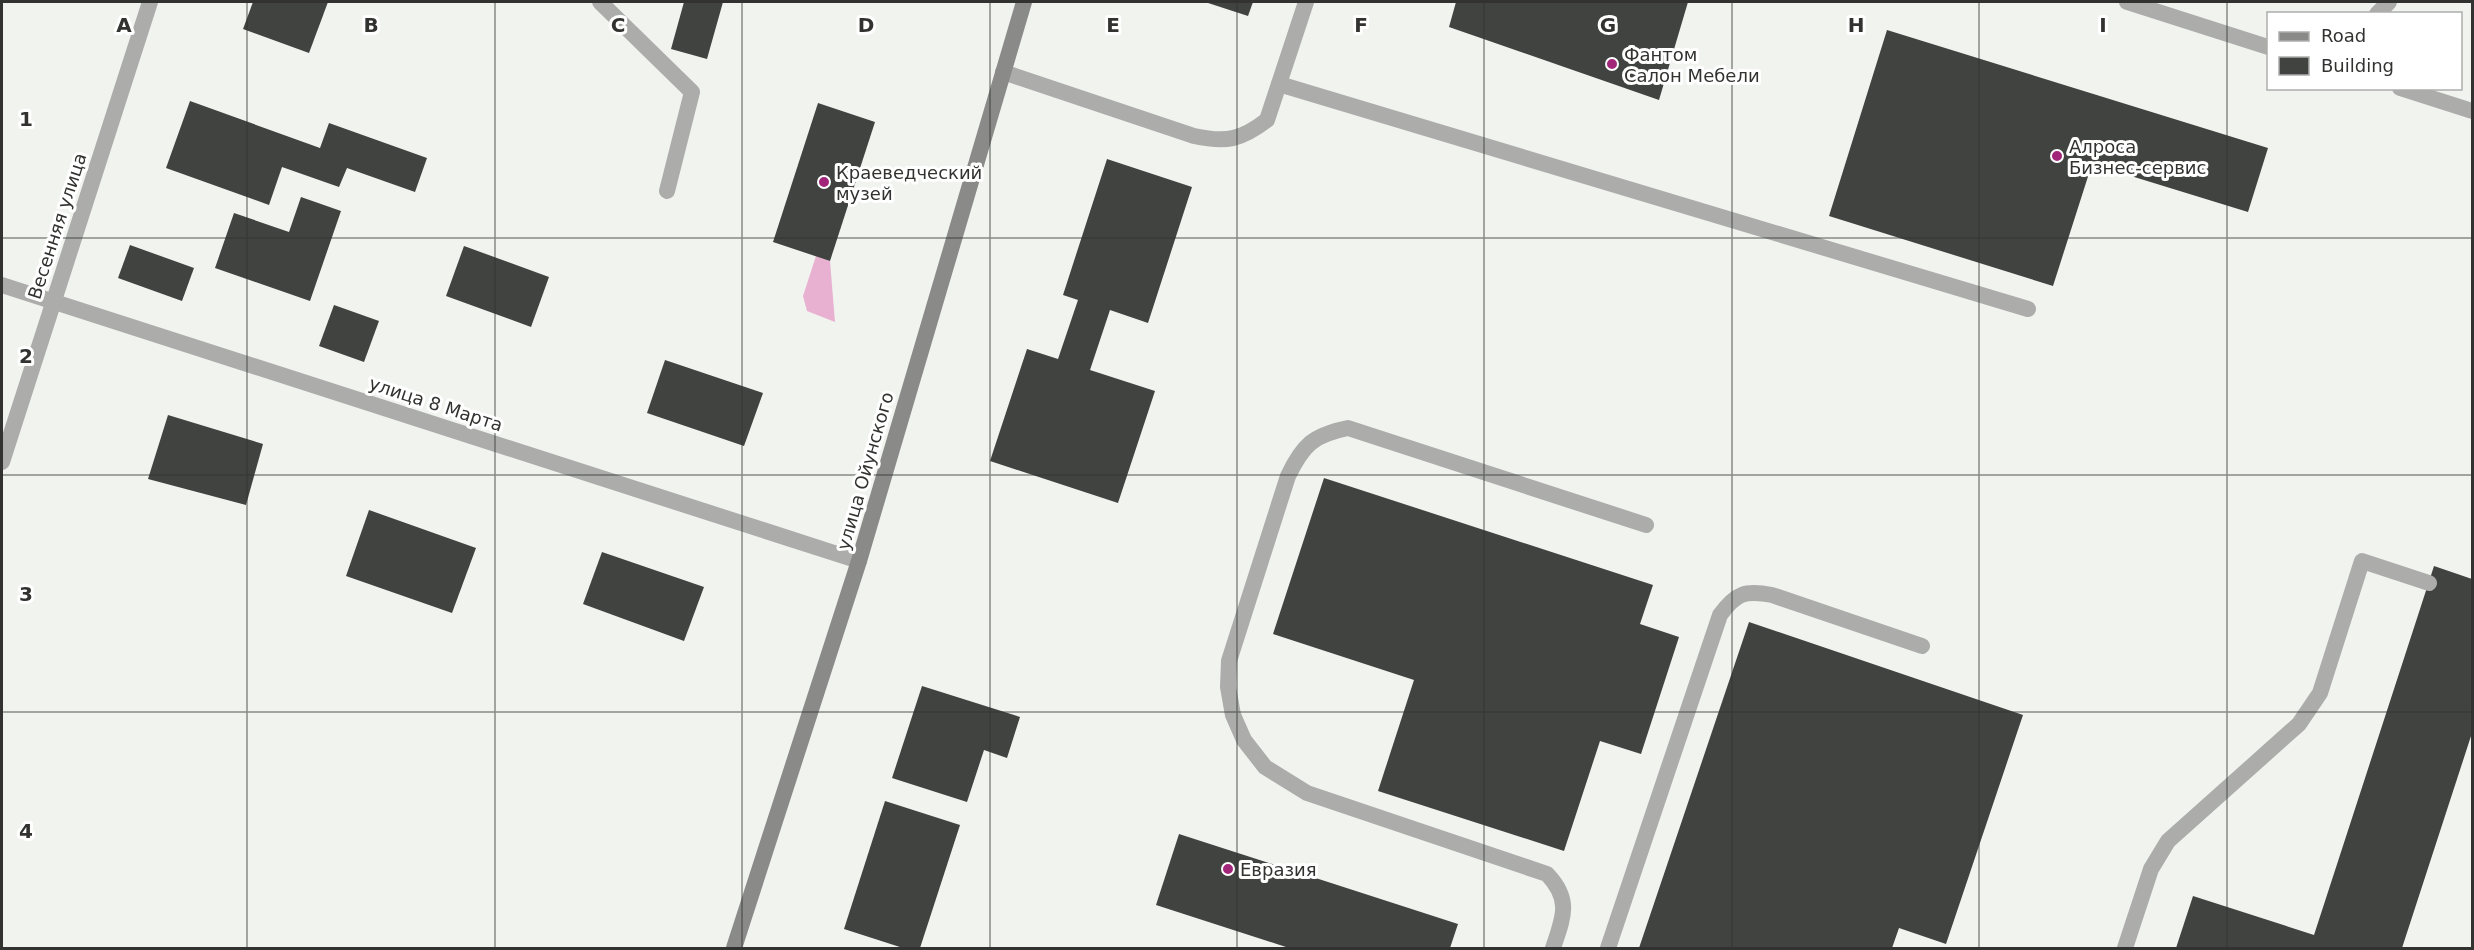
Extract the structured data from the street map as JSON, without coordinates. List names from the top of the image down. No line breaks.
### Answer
{"streets":{"main road":["улица Ойунского"],"street":["Весенняя улица","улица 8 Марта"]},"crossings":[["Весенняя улица","улица 8 Марта"],["улица 8 Марта","улица Ойунского"]],"places":["Фантом Салон Мебели","Алроса Бизнес-сервис","Краеведческий музей","Евразия"],"legend":["Road","Building"],"grid":{"columns":["A","B","C","D","E","F","G","H","I"],"rows":["1","2","3","4"]}}
